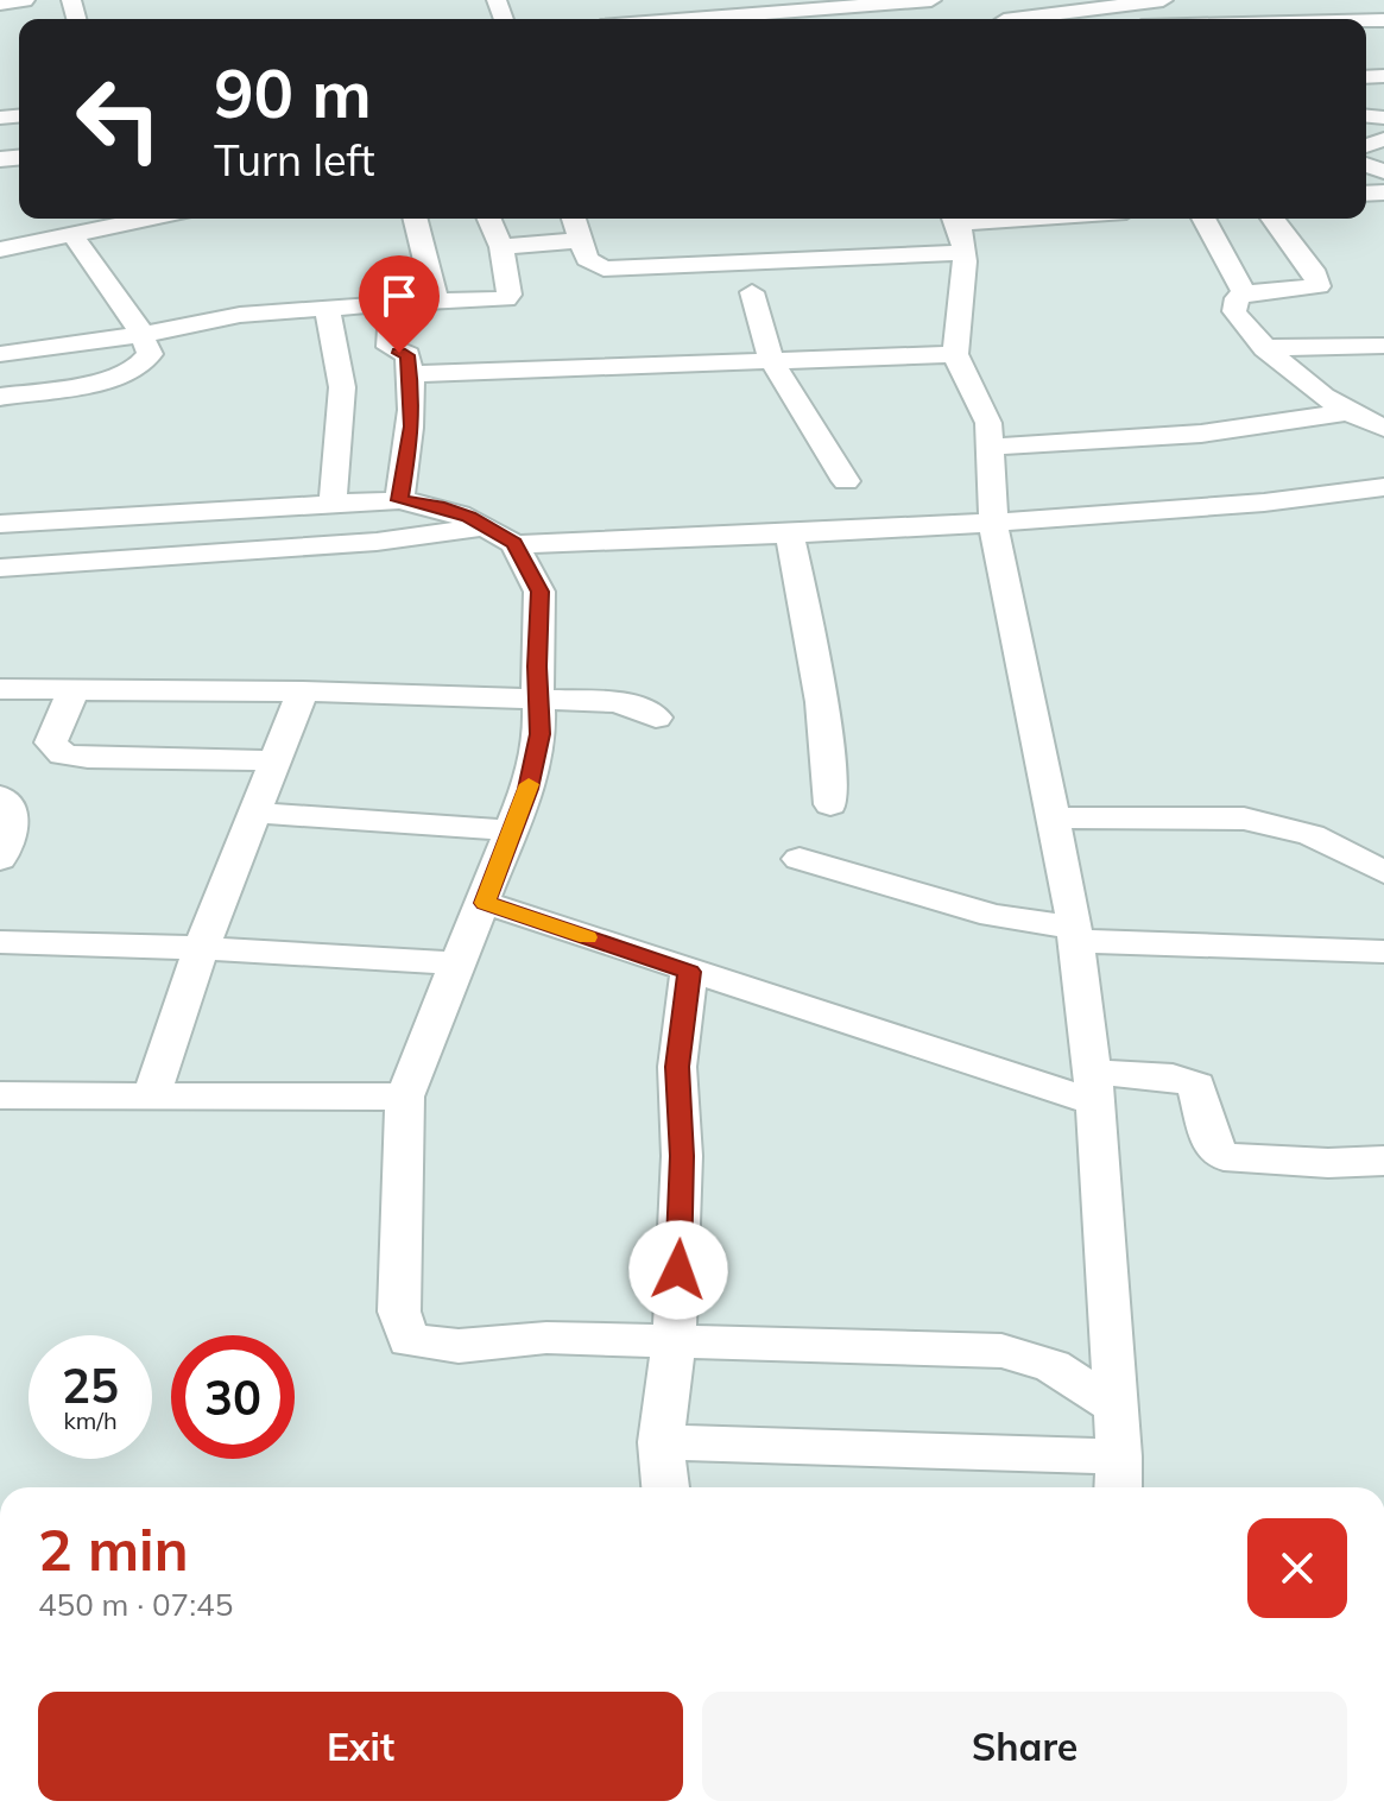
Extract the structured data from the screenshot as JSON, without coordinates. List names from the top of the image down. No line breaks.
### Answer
{"page":{"turn":["90 m","Turn left"],"speed":"25 km/h","limit":"30","heading":["2 min","450 m · 07:45"],"buttons":["Exit","Share"]}}
